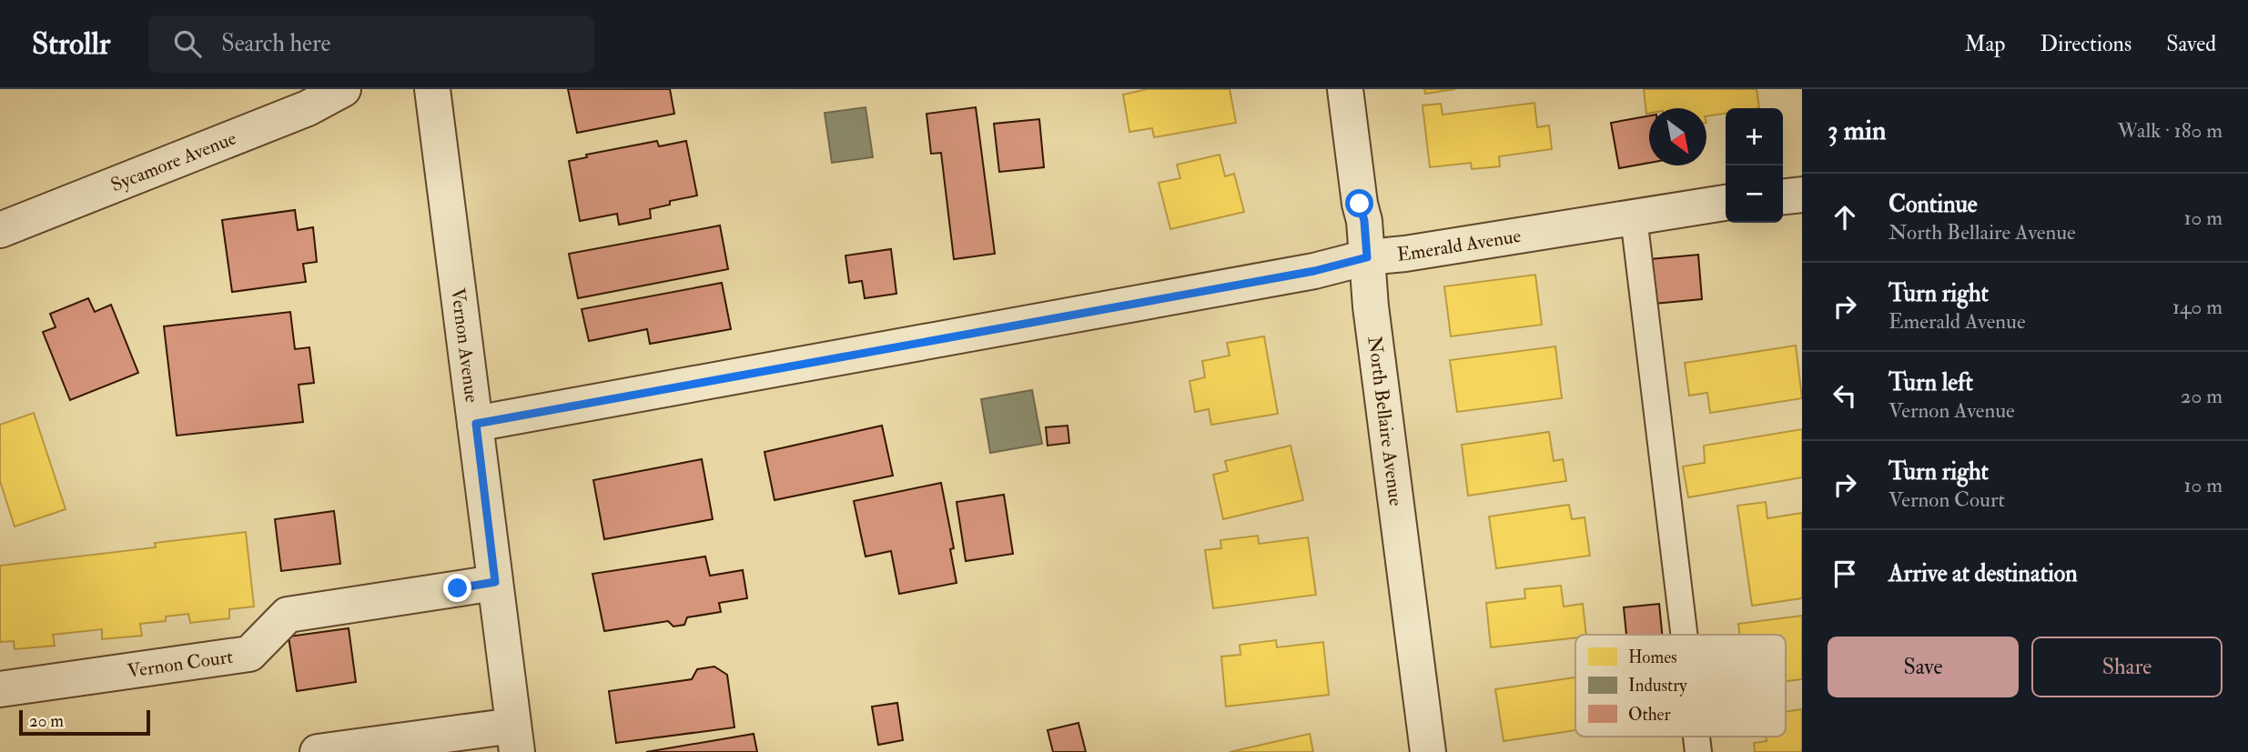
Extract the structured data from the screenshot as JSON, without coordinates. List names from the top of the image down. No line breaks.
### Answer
{"streets":{"street":["Sycamore Avenue","Emerald Avenue","Vernon Avenue","North Bellaire Avenue","Vernon Court"]},"crossings":[["Emerald Avenue","Vernon Avenue"],["Emerald Avenue","North Bellaire Avenue"],["Vernon Avenue","Vernon Court"]],"legend":["Homes","Industry","Other"],"scale_bar":"20 m","north":"bottom right","page":{"header":"Strollr","search":"Search here","nav":["Map","Directions","Saved"],"heading":["3 min","Walk · 180 m"],"map_buttons":["+","−"],"list":[["Continue","North Bellaire Avenue","10 m"],["Turn right","Emerald Avenue","140 m"],["Turn left","Vernon Avenue","20 m"],["Turn right","Vernon Court","10 m"],"Arrive at destination"],"buttons":["Save","Share"],"scale":"20 m"}}
